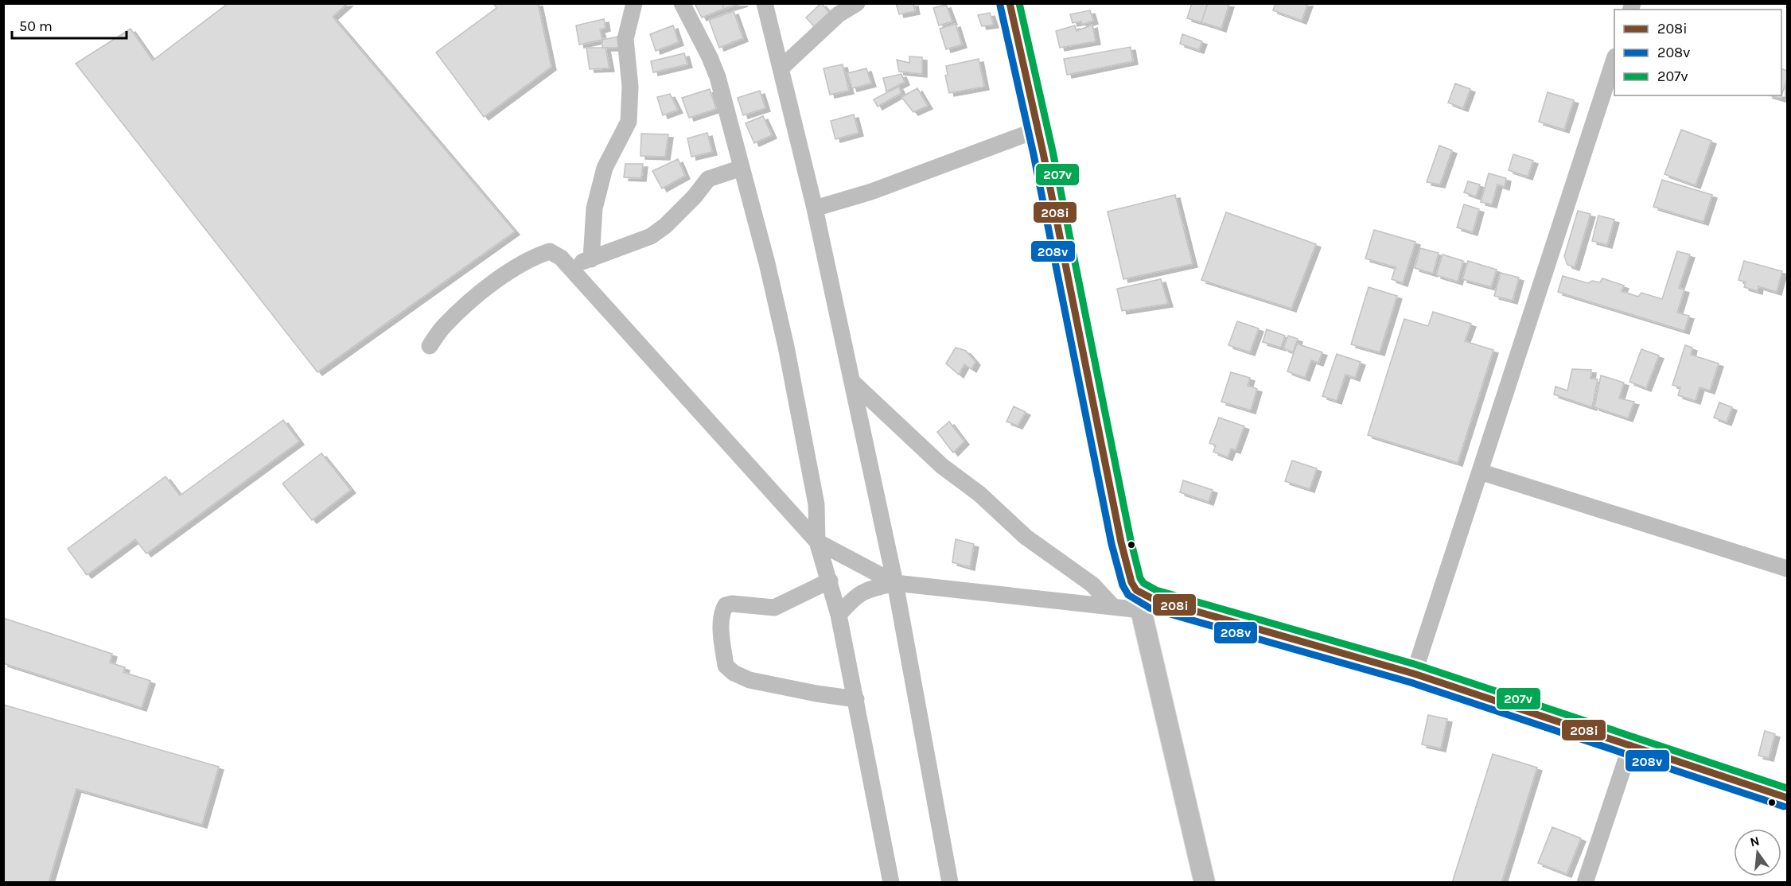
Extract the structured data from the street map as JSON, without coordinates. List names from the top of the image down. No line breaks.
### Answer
{"lines":["transit line 208i","transit line 207v","transit line 208v"],"legend":["208i","208v","207v"],"scale_bar":"50 m","north":"top"}
